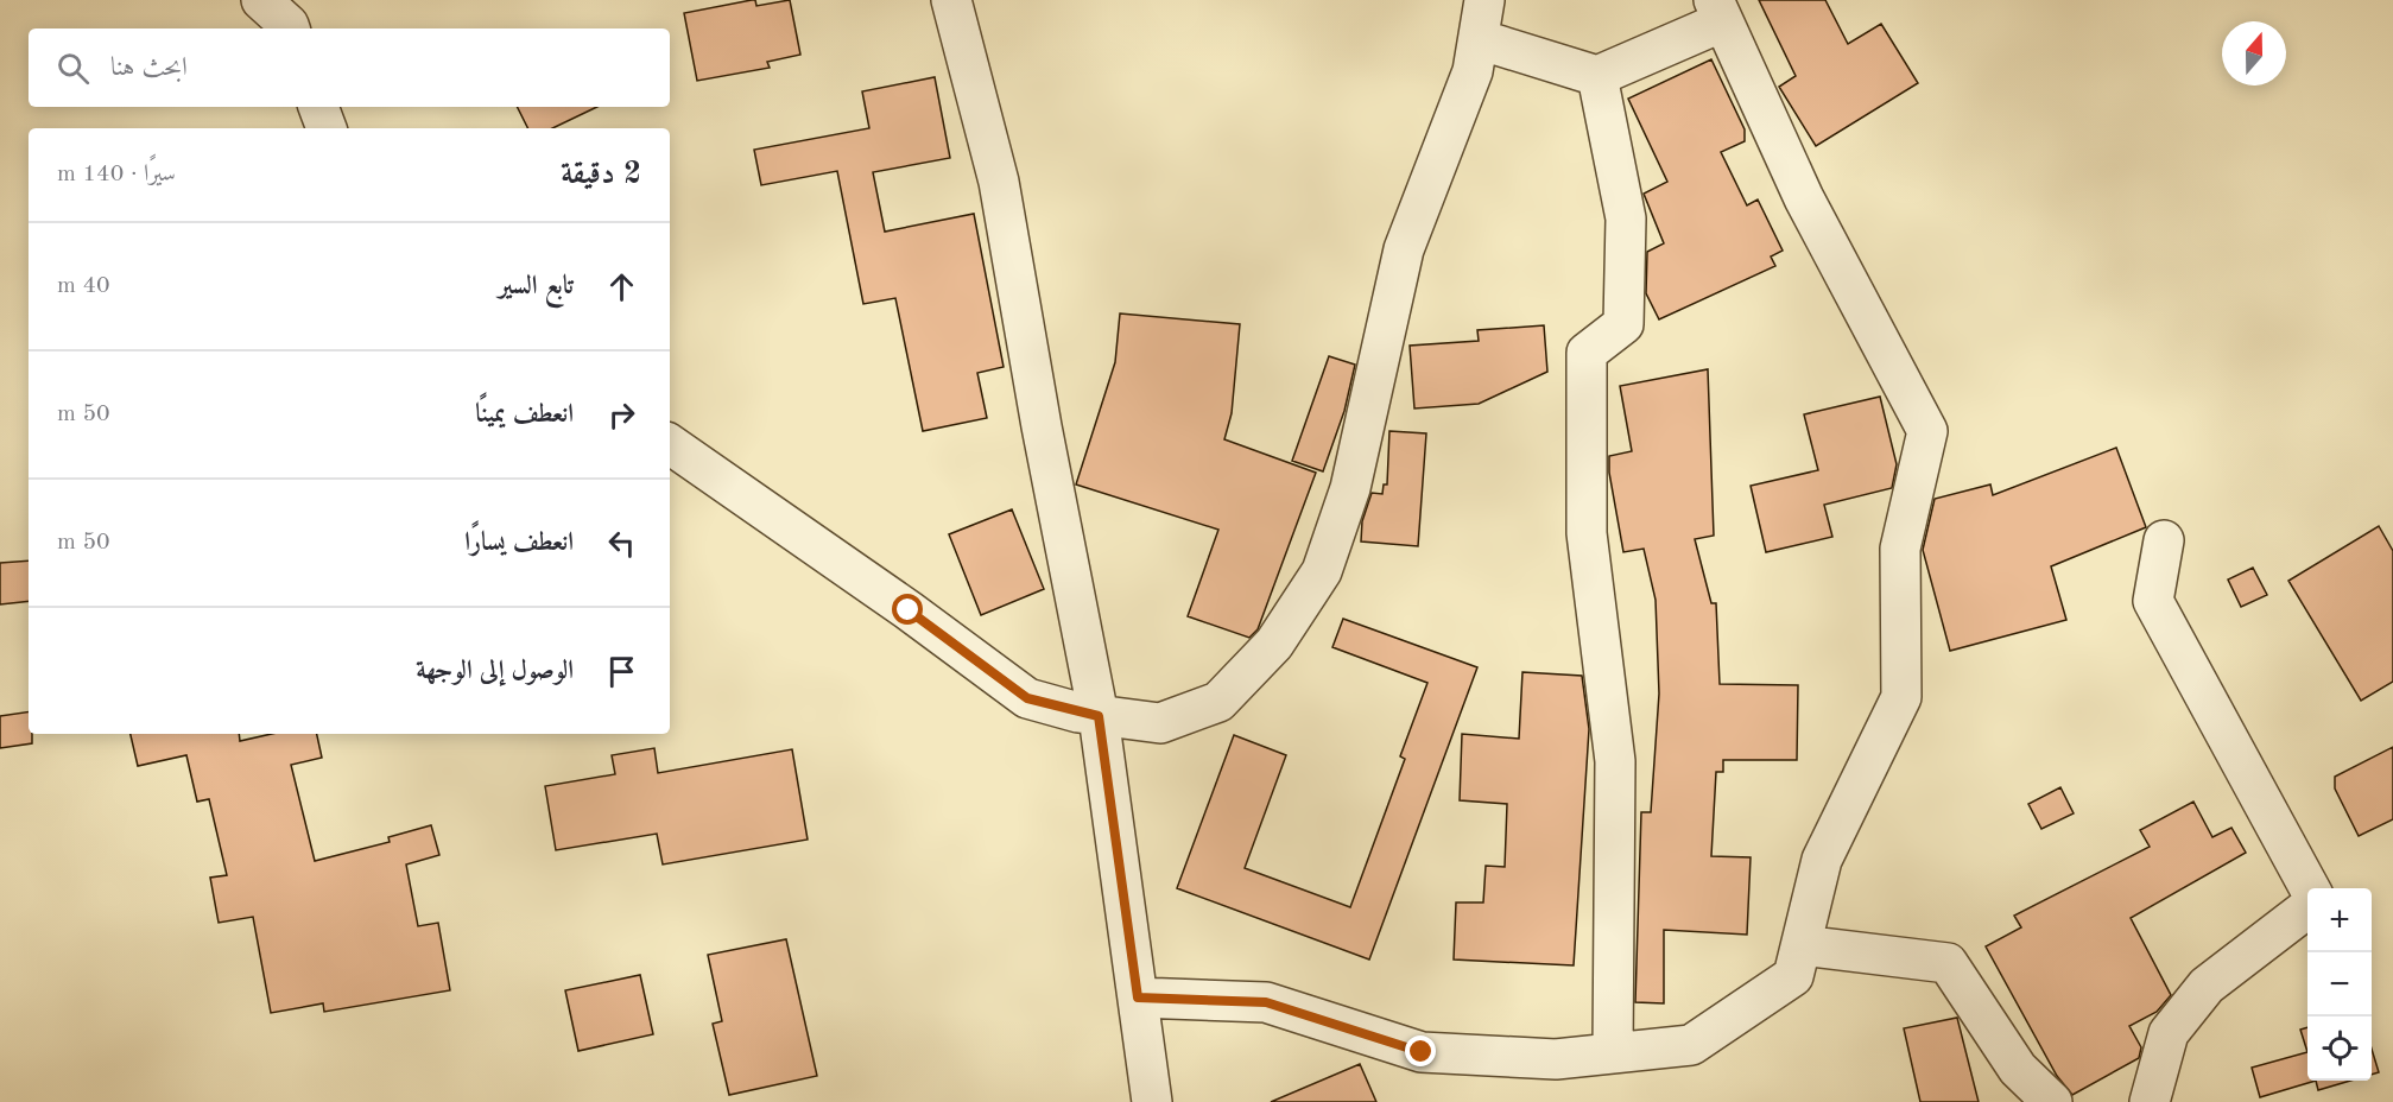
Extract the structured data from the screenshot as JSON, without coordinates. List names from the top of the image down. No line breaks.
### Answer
{"north":"top","page":{"search":"ابحث هنا","heading":["2 دقيقة","سيرًا · 140 m"],"list":[["تابع السير","40 m"],["انعطف يمينًا","50 m"],["انعطف يسارًا","50 m"],"الوصول إلى الوجهة"],"map_buttons":["+","−"]}}
